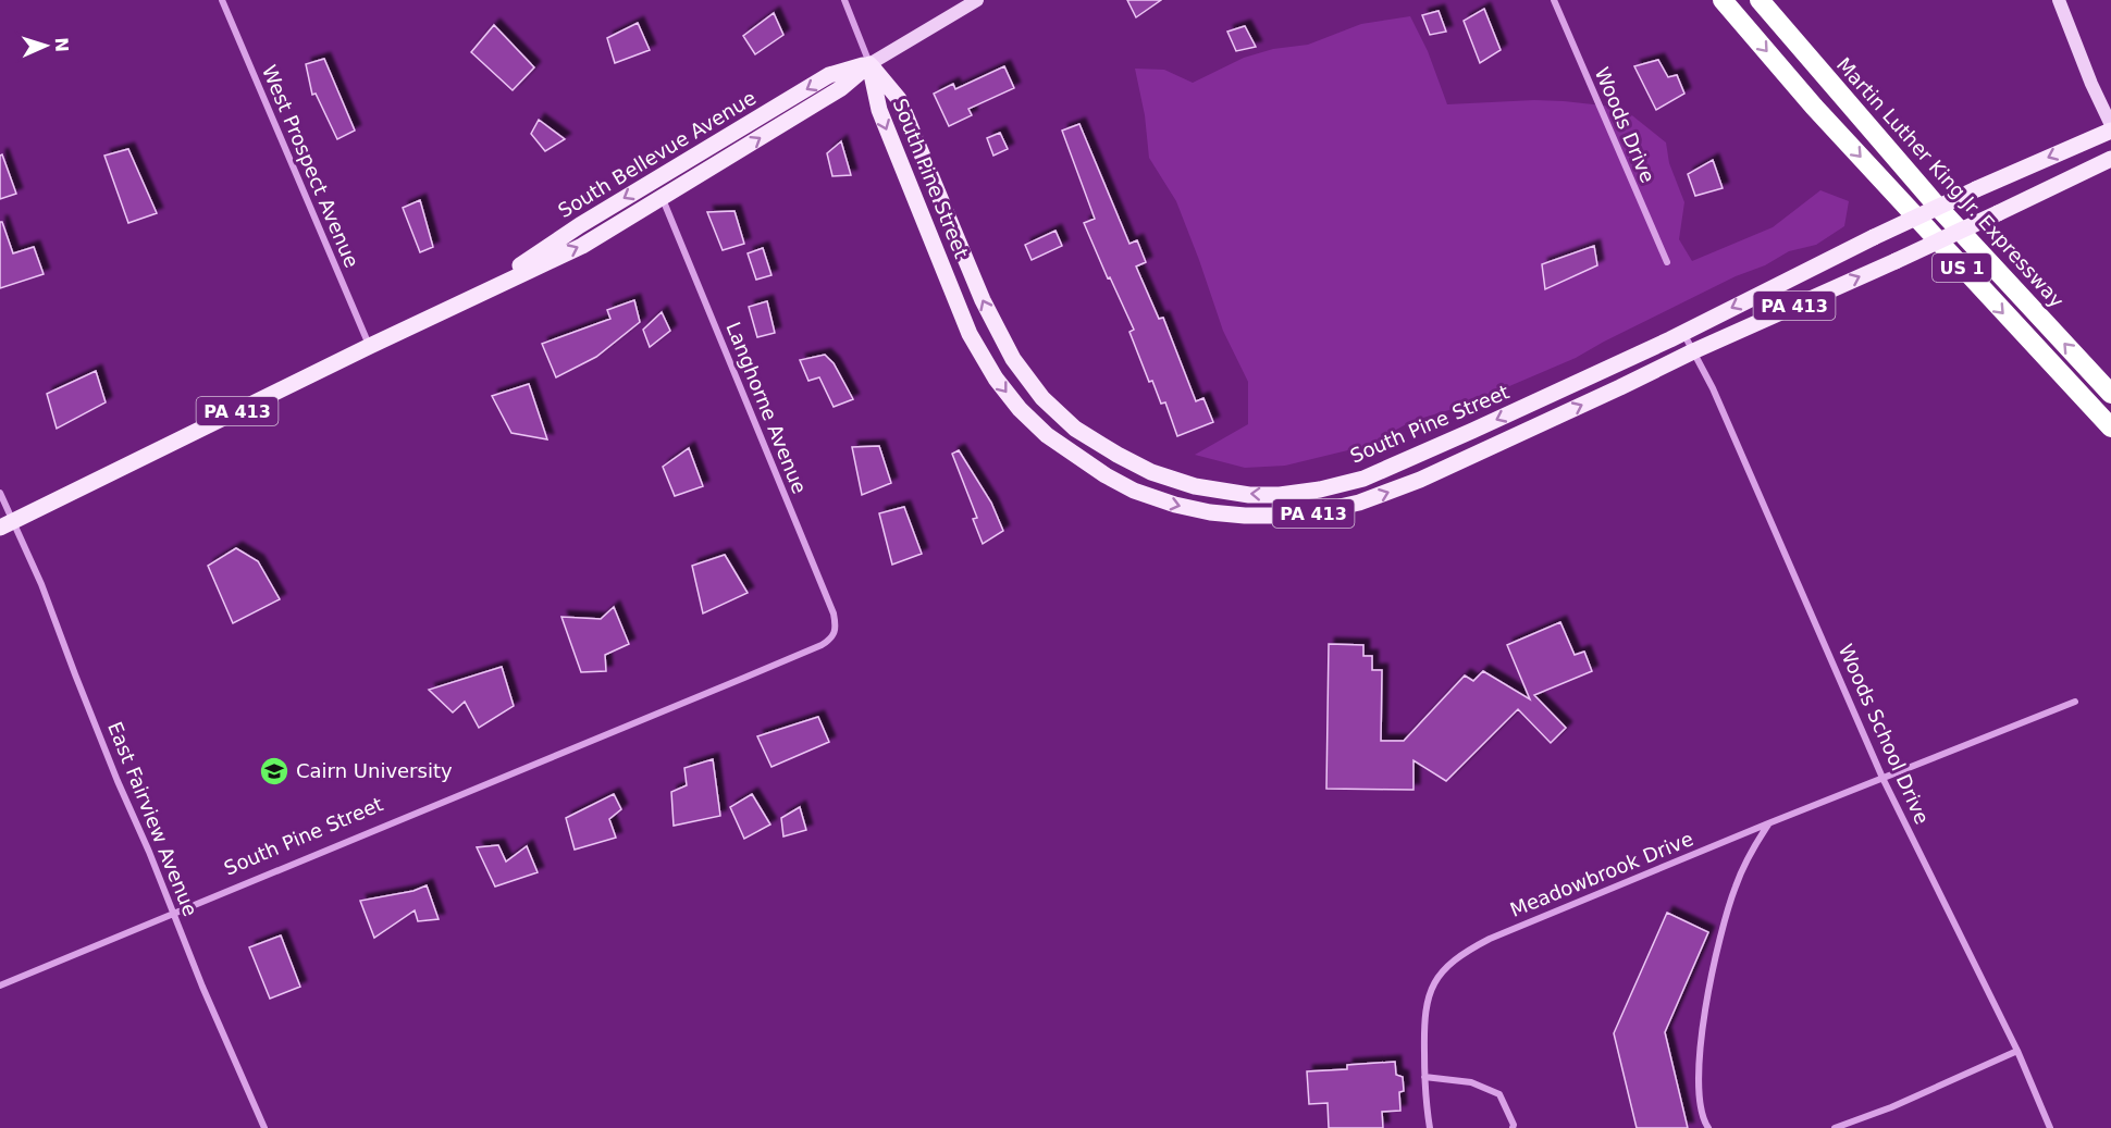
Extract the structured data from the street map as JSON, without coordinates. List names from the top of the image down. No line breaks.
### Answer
{"streets":{"highway":["Martin Luther King Jr. Expressway","US 1"],"main road":["South Bellevue Avenue","South Pine Street","PA 413"],"street":["Woods Drive","West Prospect Avenue","Langhorne Avenue","Woods School Drive","East Fairview Avenue","Meadowbrook Drive"]},"crossings":[["South Bellevue Avenue","West Prospect Avenue"],["South Bellevue Avenue","South Pine Street"],["South Bellevue Avenue","Langhorne Avenue"],["South Bellevue Avenue","East Fairview Avenue"],["South Pine Street","Langhorne Avenue"],["South Pine Street","Woods School Drive"],["South Pine Street","East Fairview Avenue"],["Woods School Drive","Meadowbrook Drive"]],"places":{"school or university":["Cairn University"]},"north":"right"}
